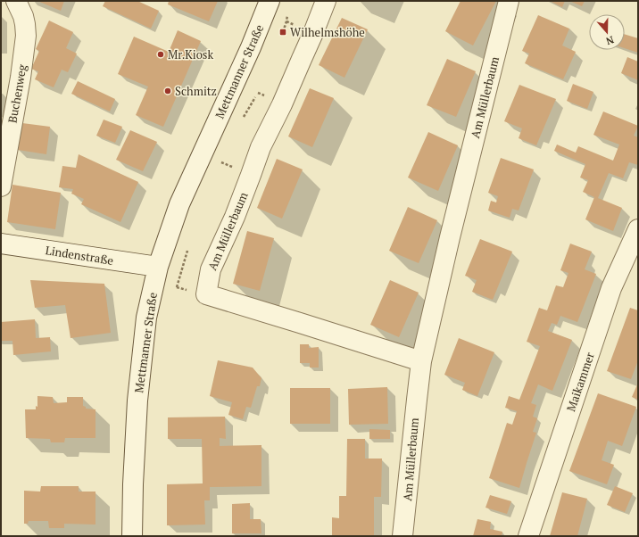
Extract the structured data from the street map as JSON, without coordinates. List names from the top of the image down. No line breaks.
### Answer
{"streets":{"street":["Mettmanner Straße","Buchenweg","Am Müllerbaum","Lindenstraße","Maikammer"]},"crossings":[["Mettmanner Straße","Lindenstraße"]],"places":{"transit":["Wilhelmshöhe"],"other":["Mr.Kiosk","Schmitz"]},"north":"bottom"}
